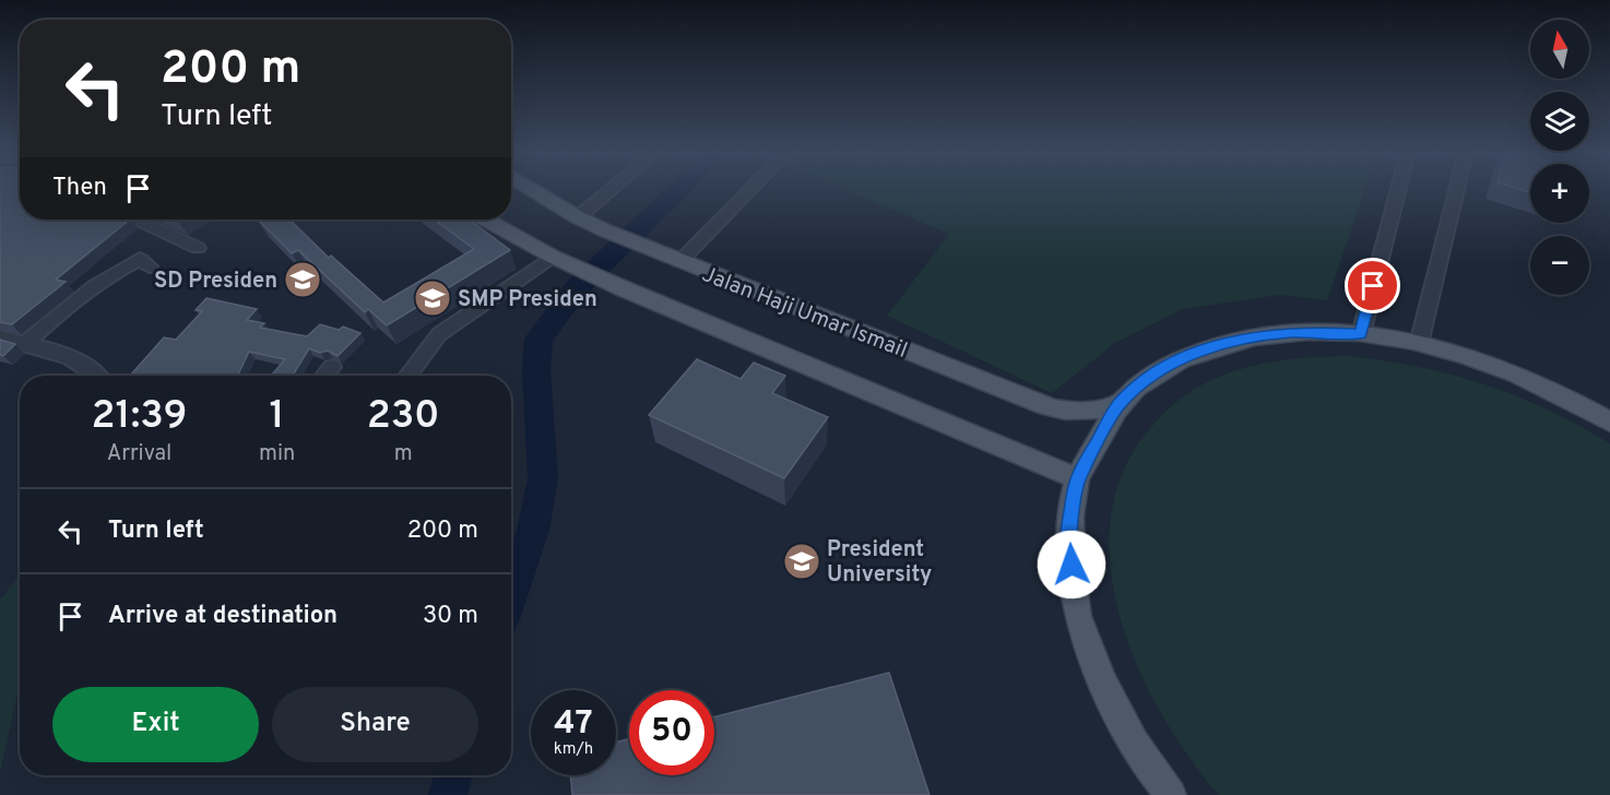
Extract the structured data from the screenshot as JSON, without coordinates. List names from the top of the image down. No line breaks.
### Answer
{"streets":{"main road":["Jalan Haji Umar Ismail"]},"places":{"school or university":["SD Presiden","SMP Presiden","President University"]},"north":"top","page":{"map_buttons":["+","−"],"turn":["200 m","Turn left"],"then":"Then","eta":["21:39","Arrival","1","min","230","m"],"list":[{"name":"Turn left","value":"200 m"},{"name":"Arrive at destination","value":"30 m"}],"buttons":["Exit","Share"],"speed":"47 km/h","limit":"50"}}
